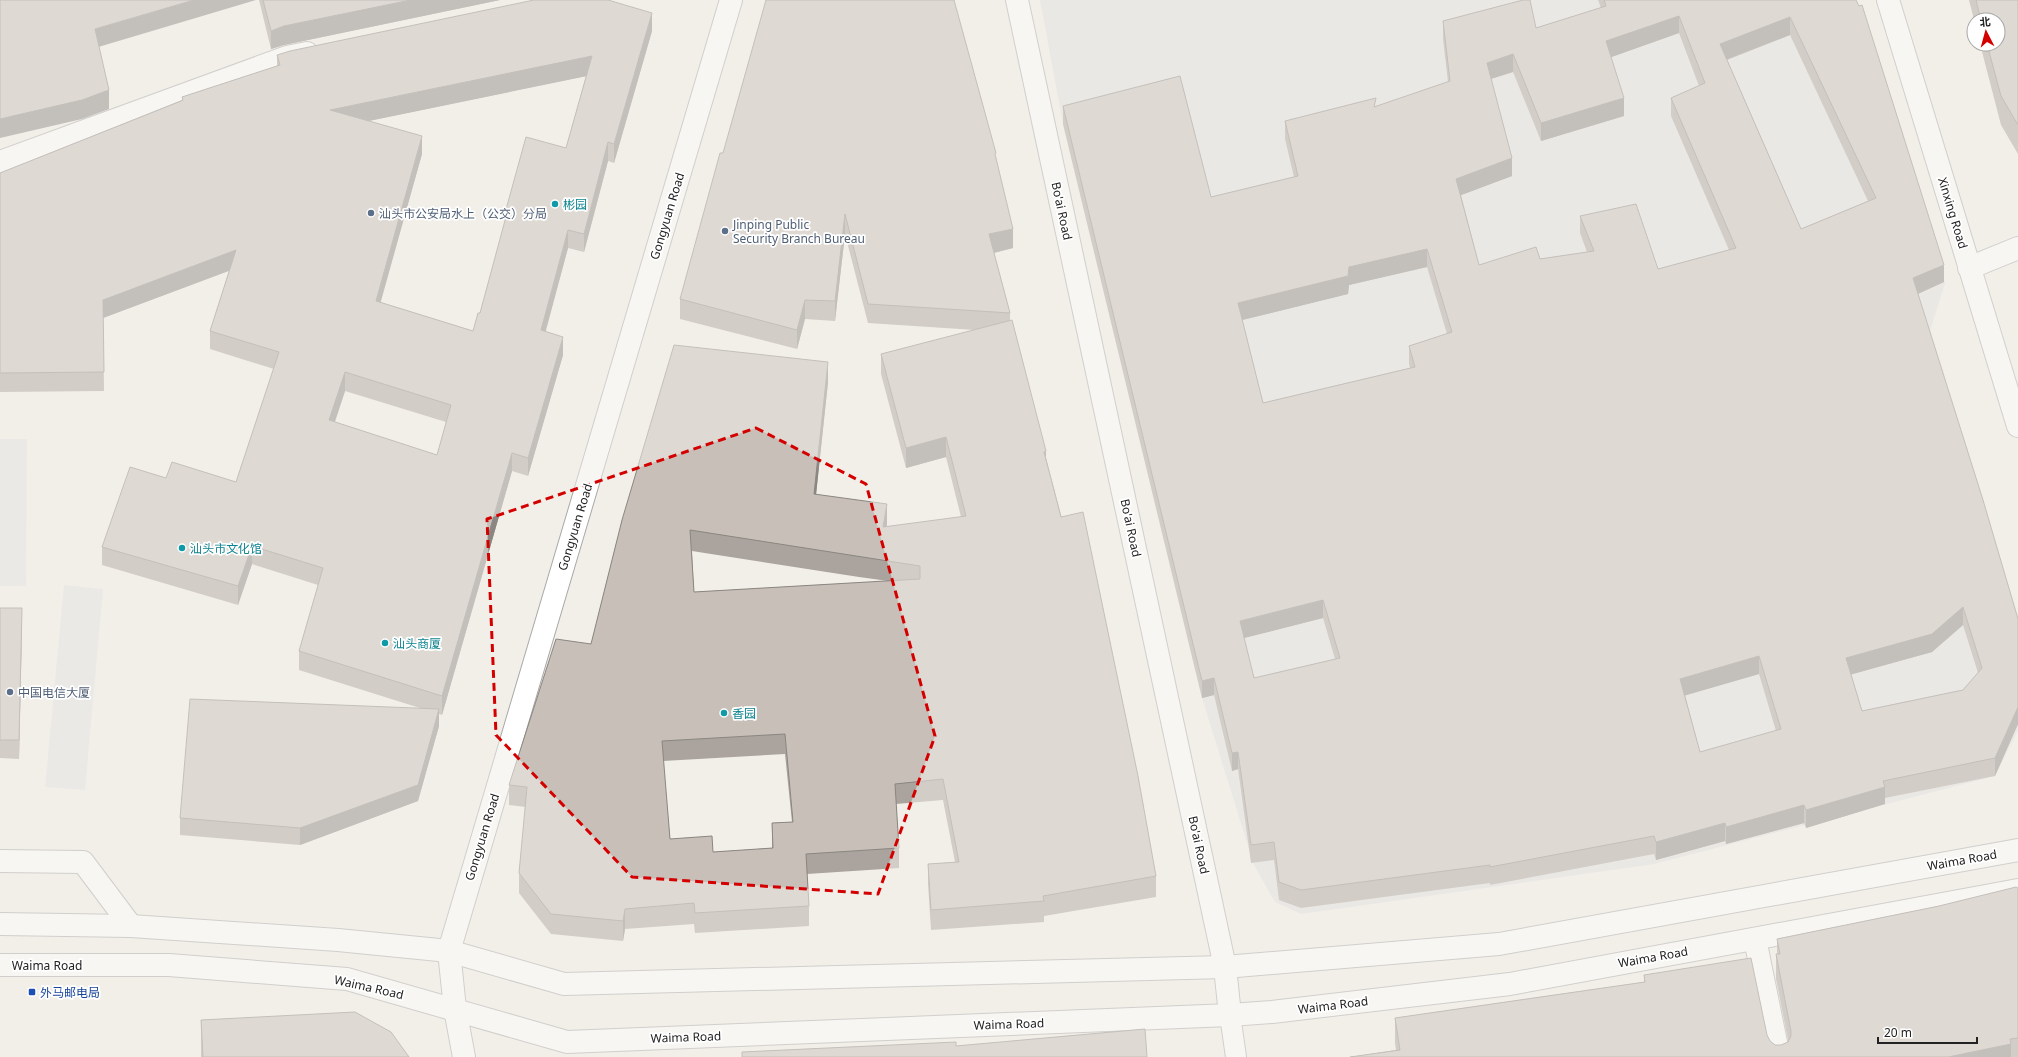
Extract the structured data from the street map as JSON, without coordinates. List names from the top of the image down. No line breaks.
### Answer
{"streets":{"street":["Bo'ai Road","Xinxing Road","Gongyuan Road","Waima Road"]},"crossings":[["Bo'ai Road","Waima Road"],["Gongyuan Road","Waima Road"]],"places":{"other":["彬园","汕头市公安局水上（公交）分局","Jinping Public Security Branch Bureau","汕头市文化馆","汕头商厦","中国电信大厦","香园"],"transit":["外马邮电局"]},"scale_bar":"20 m","north":"top"}
